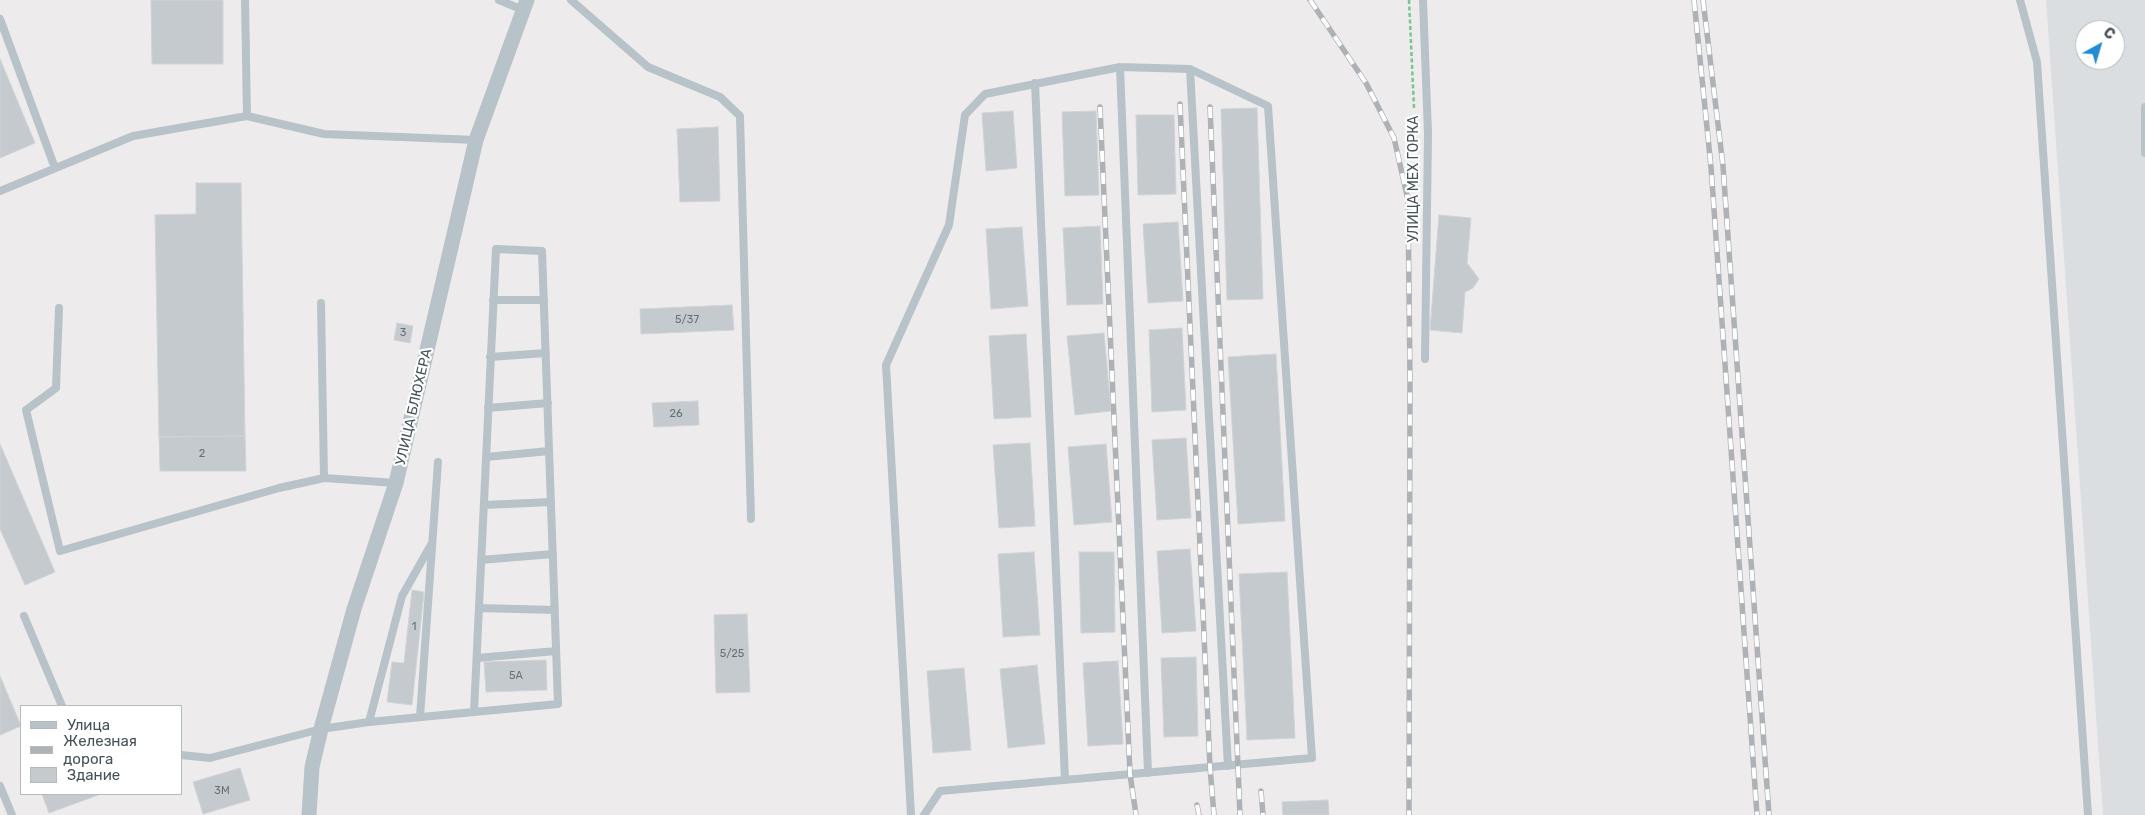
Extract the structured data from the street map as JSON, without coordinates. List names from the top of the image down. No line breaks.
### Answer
{"streets":{"street":["УЛИЦА БЛЮХЕРА"],"lane":["УЛИЦА МЕХ ГОРКА"]},"house_numbers":["5/37","3","26","2","1","5/25","5А","3М"],"legend":["Улица","Железная дорога","Здание"],"north":"top right"}
